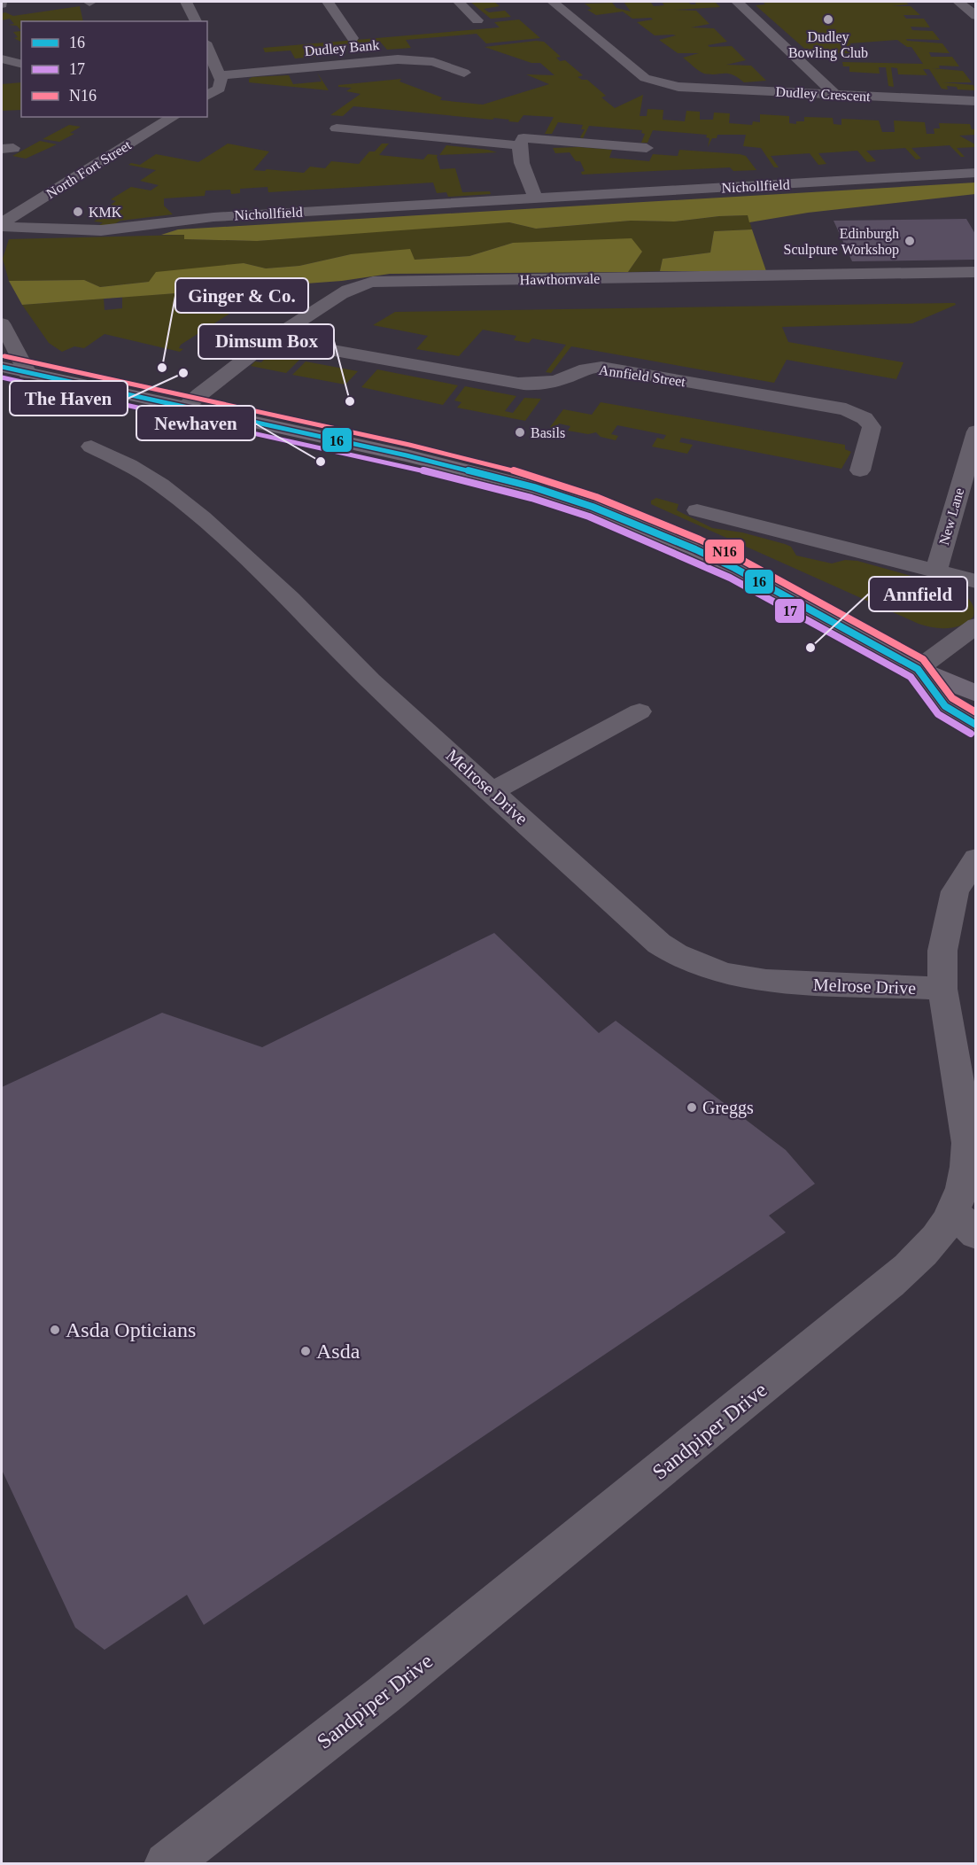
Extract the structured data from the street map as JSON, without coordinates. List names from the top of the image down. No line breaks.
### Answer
{"streets":{"street":["Dudley Bank","Dudley Crescent","North Fort Street","Nichollfield","Hawthornvale","Annfield Street","New Lane","Melrose Drive","Sandpiper Drive"]},"crossings":[["North Fort Street","Nichollfield"],["Hawthornvale","Annfield Street"],["Melrose Drive","Sandpiper Drive"]],"places":["Dudley Bowling Club","KMK","Edinburgh Sculpture Workshop","Ginger & Co.","The Haven","Dimsum Box","Basils","Newhaven","Annfield","Greggs","Asda Opticians","Asda"],"lines":["transit line N16","transit line 16","transit line 17"],"legend":["16","17","N16"]}
